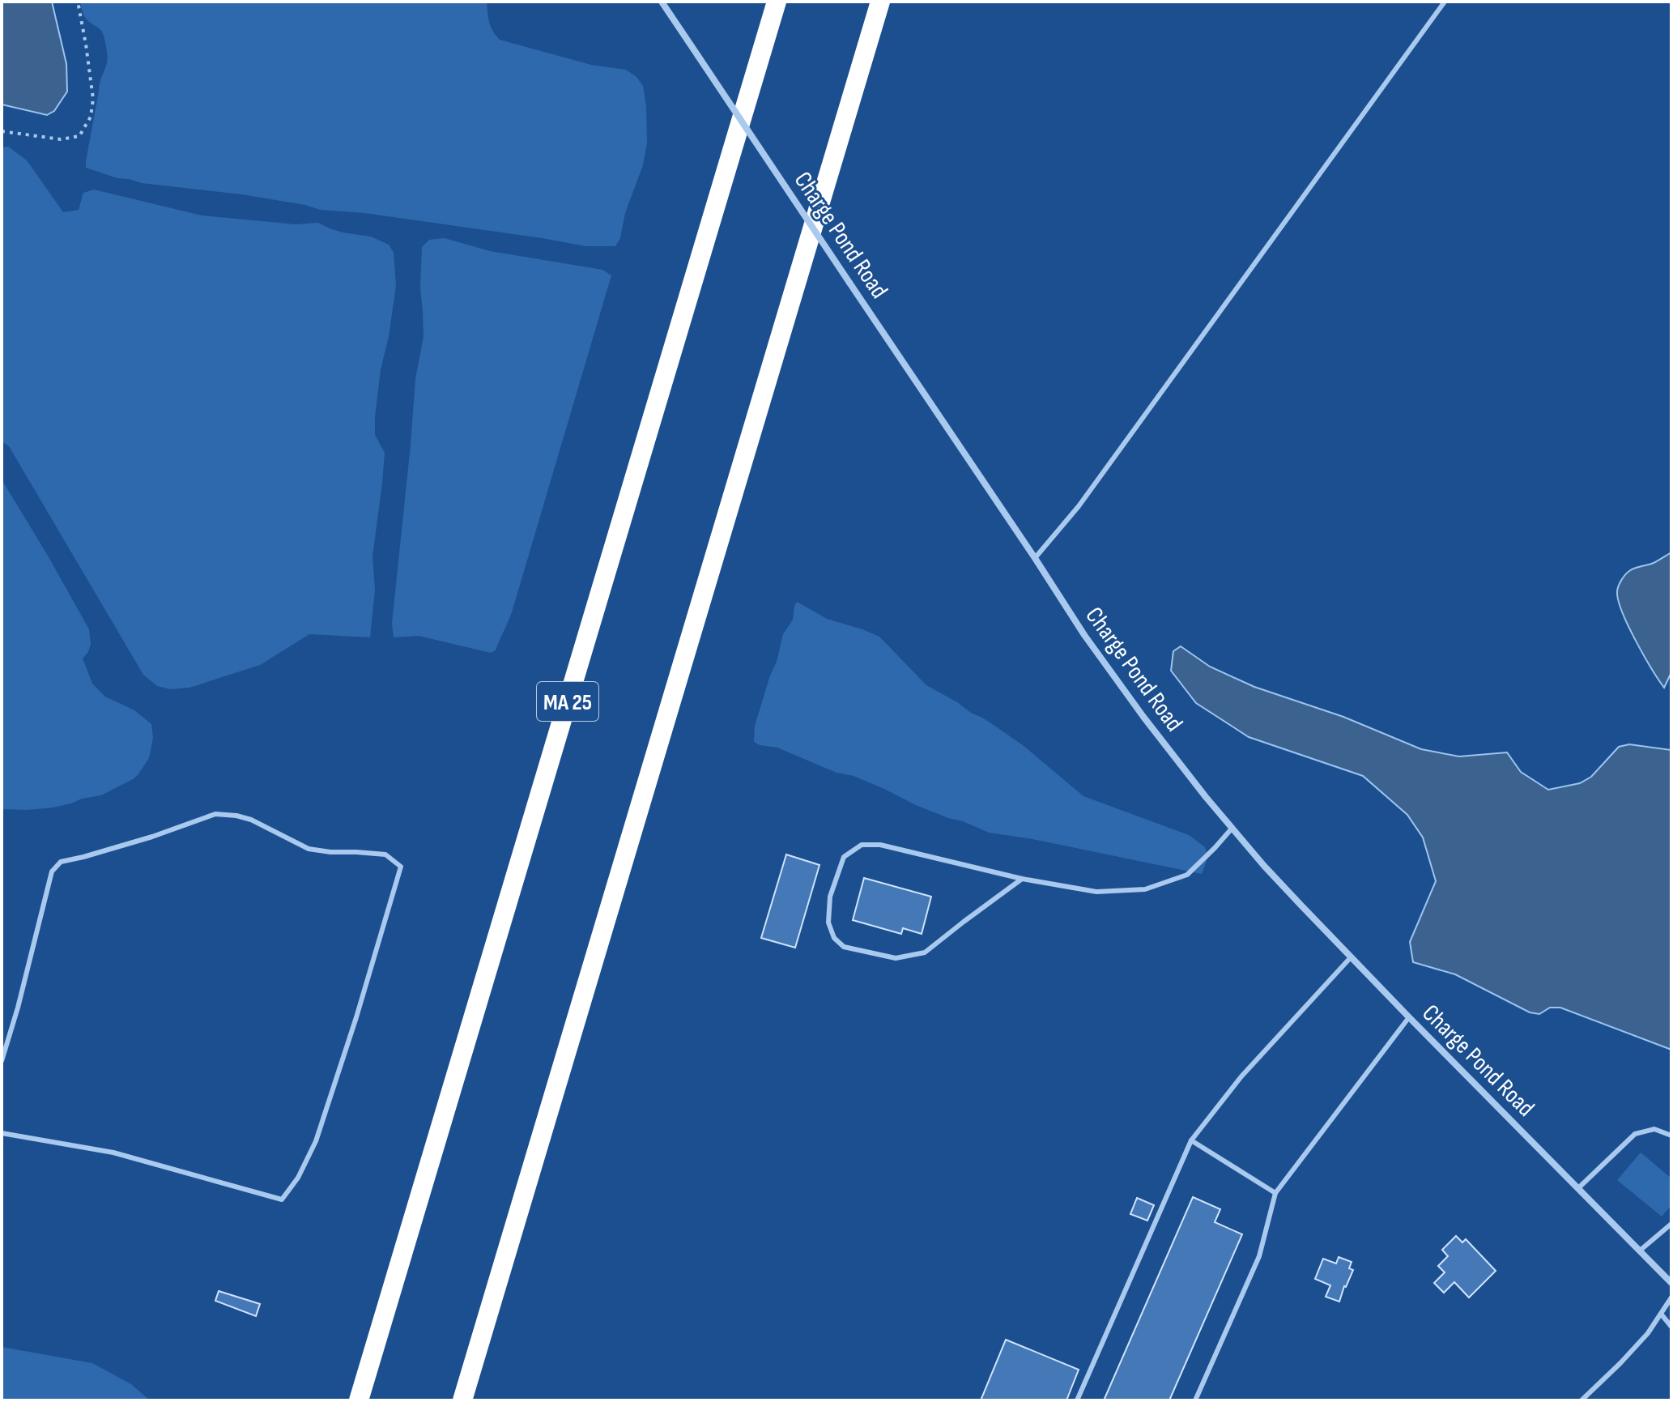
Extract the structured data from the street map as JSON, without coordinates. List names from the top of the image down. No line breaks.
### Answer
{"streets":{"highway":["MA 25"],"street":["Charge Pond Road"]}}
